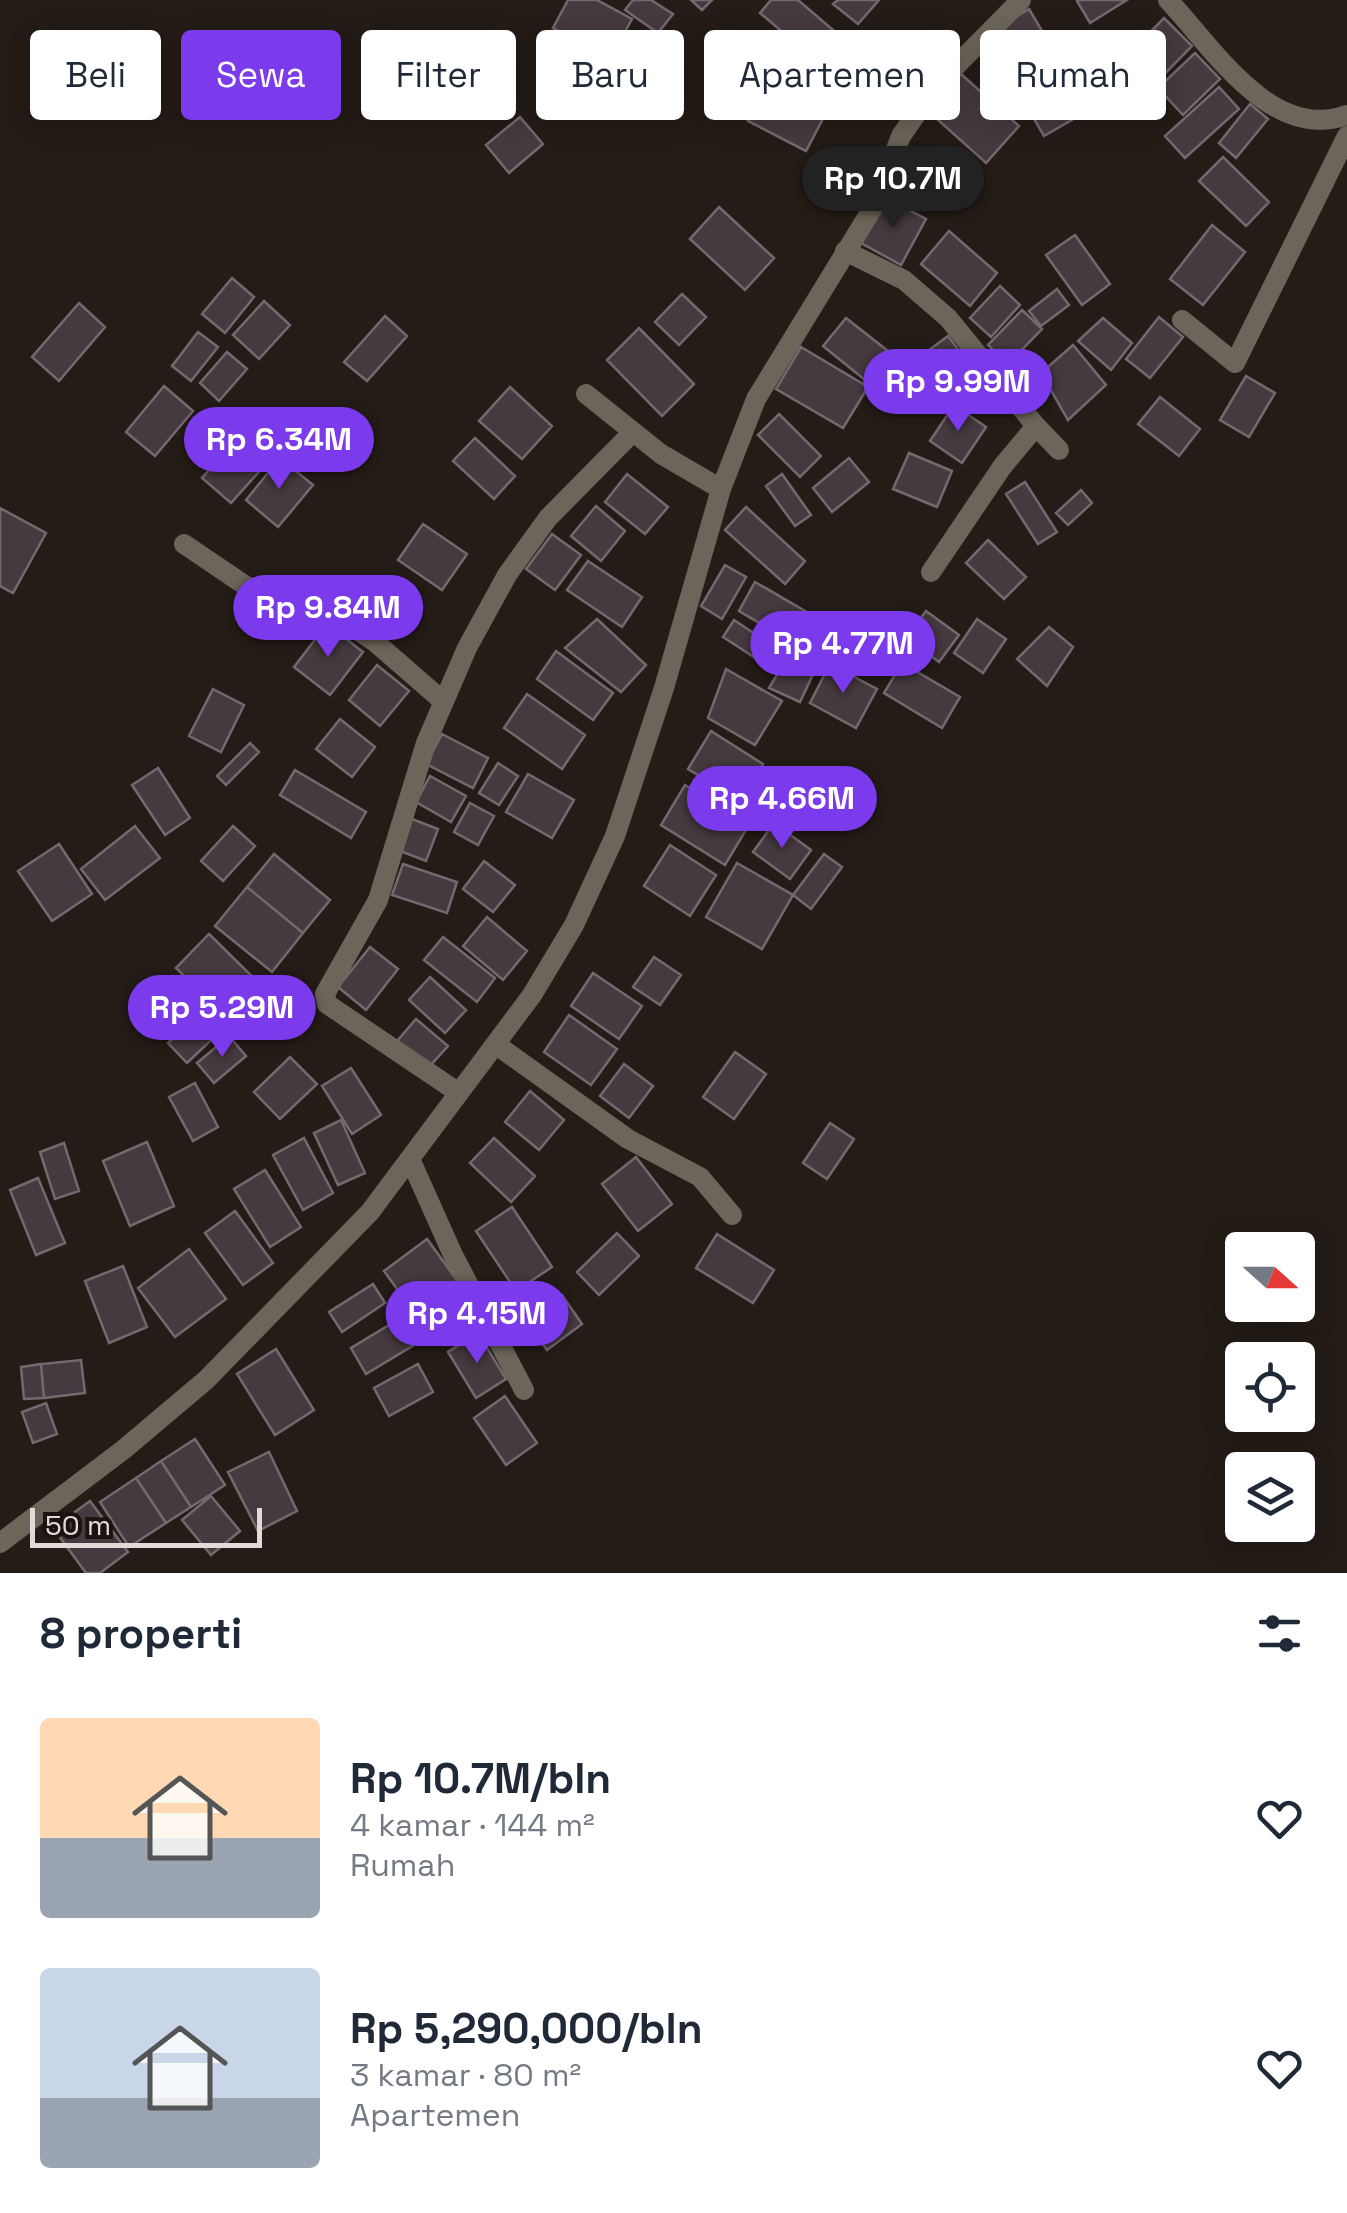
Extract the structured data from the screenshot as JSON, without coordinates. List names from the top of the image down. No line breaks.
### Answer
{"scale_bar":"50 m","north":"right","page":{"chip":["Beli","Sewa","Filter","Baru","Apartemen","Rumah"],"price":["Rp 10.7M","Rp 9.99M","Rp 6.34M","Rp 9.84M","Rp 4.77M","Rp 4.66M","Rp 5.29M","Rp 4.15M"],"scale":"50 m","heading":"8 properti","list":[{"name":"Rp 10.7M/bln","note":"4 kamar · 144 m² · Rumah"},{"name":"Rp 5,290,000/bln","note":"3 kamar · 80 m² · Apartemen"}]}}
